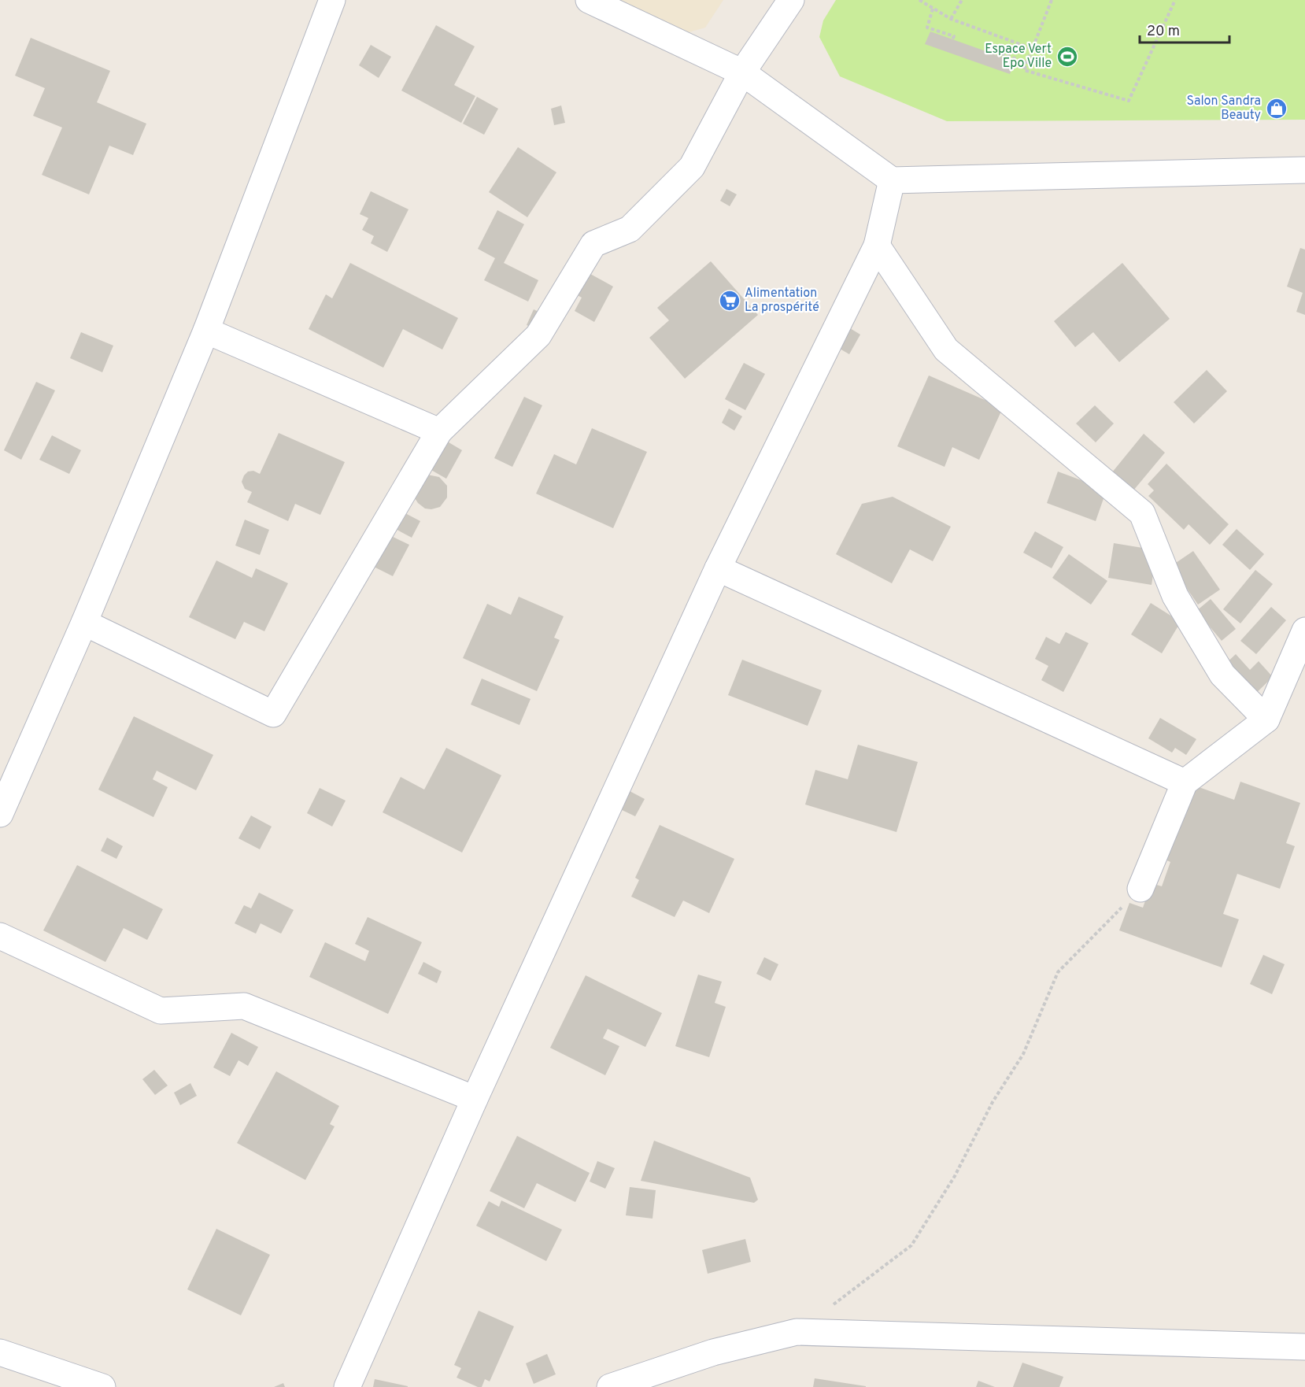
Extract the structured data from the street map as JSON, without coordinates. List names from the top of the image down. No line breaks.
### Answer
{"places":{"sports":["Espace Vert Epo Ville"],"shop":["Salon Sandra Beauty"],"supermarket":["Alimentation La prospérité"]},"scale_bar":"20 m"}
